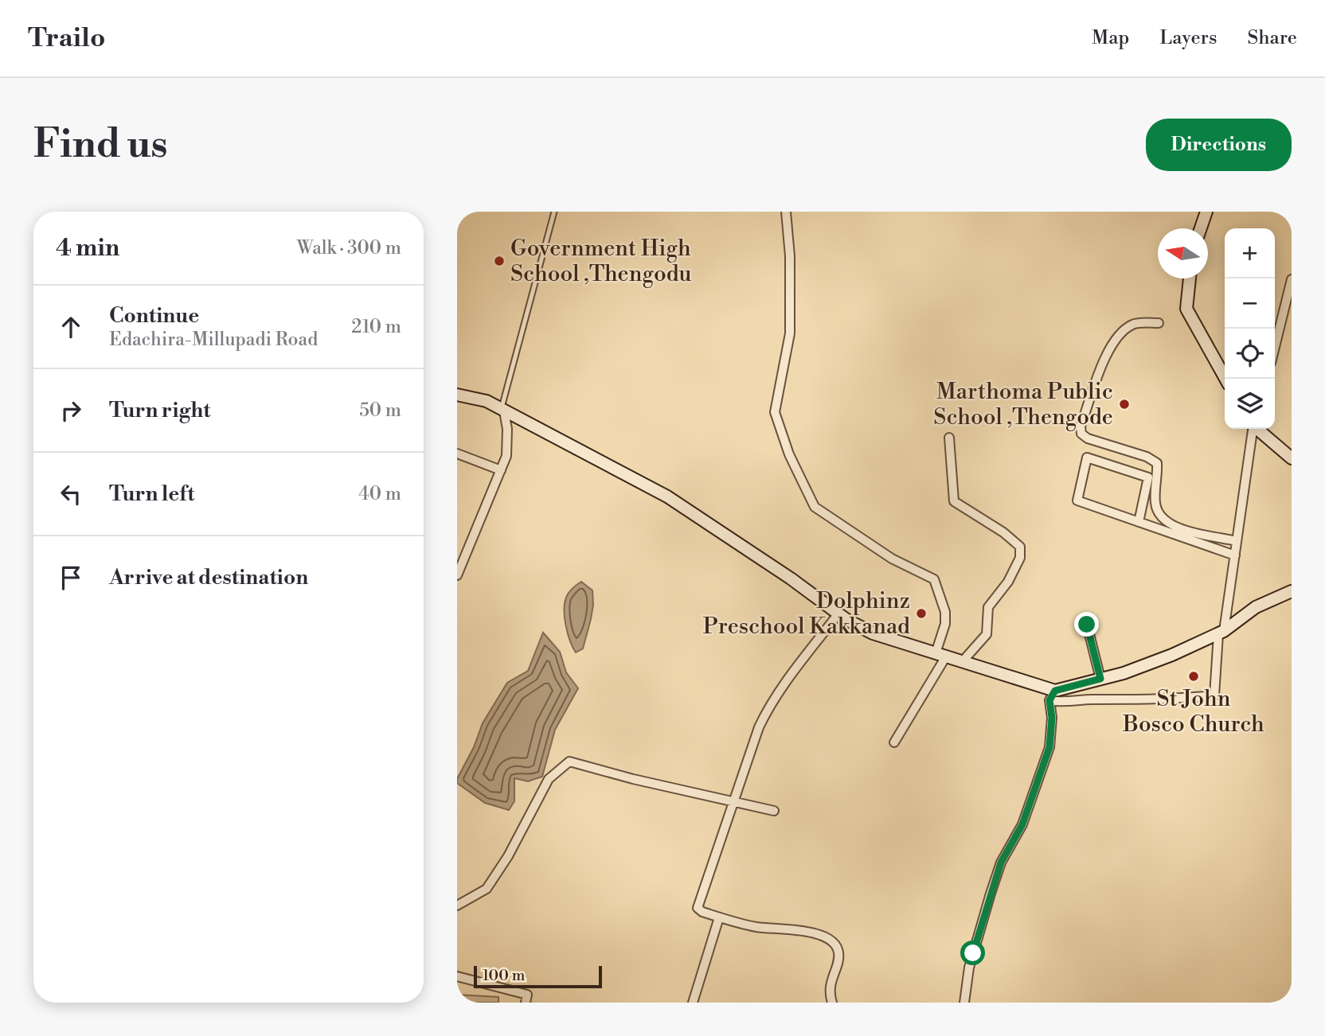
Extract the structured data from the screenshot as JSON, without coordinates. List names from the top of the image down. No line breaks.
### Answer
{"places":["Government High School ,Thengodu","Marthoma Public School ,Thengode","Dolphinz Preschool Kakkanad","St John Bosco Church"],"scale_bar":"100 m","north":"left","page":{"header":"Trailo","nav":["Map","Layers","Share"],"buttons":"Directions","title":"Find us","heading":["4 min","Walk · 300 m"],"map_buttons":["+","−"],"list":[["Continue","Edachira-Millupadi Road","210 m"],["Turn right","50 m"],["Turn left","40 m"],"Arrive at destination"],"scale":"100 m"}}
